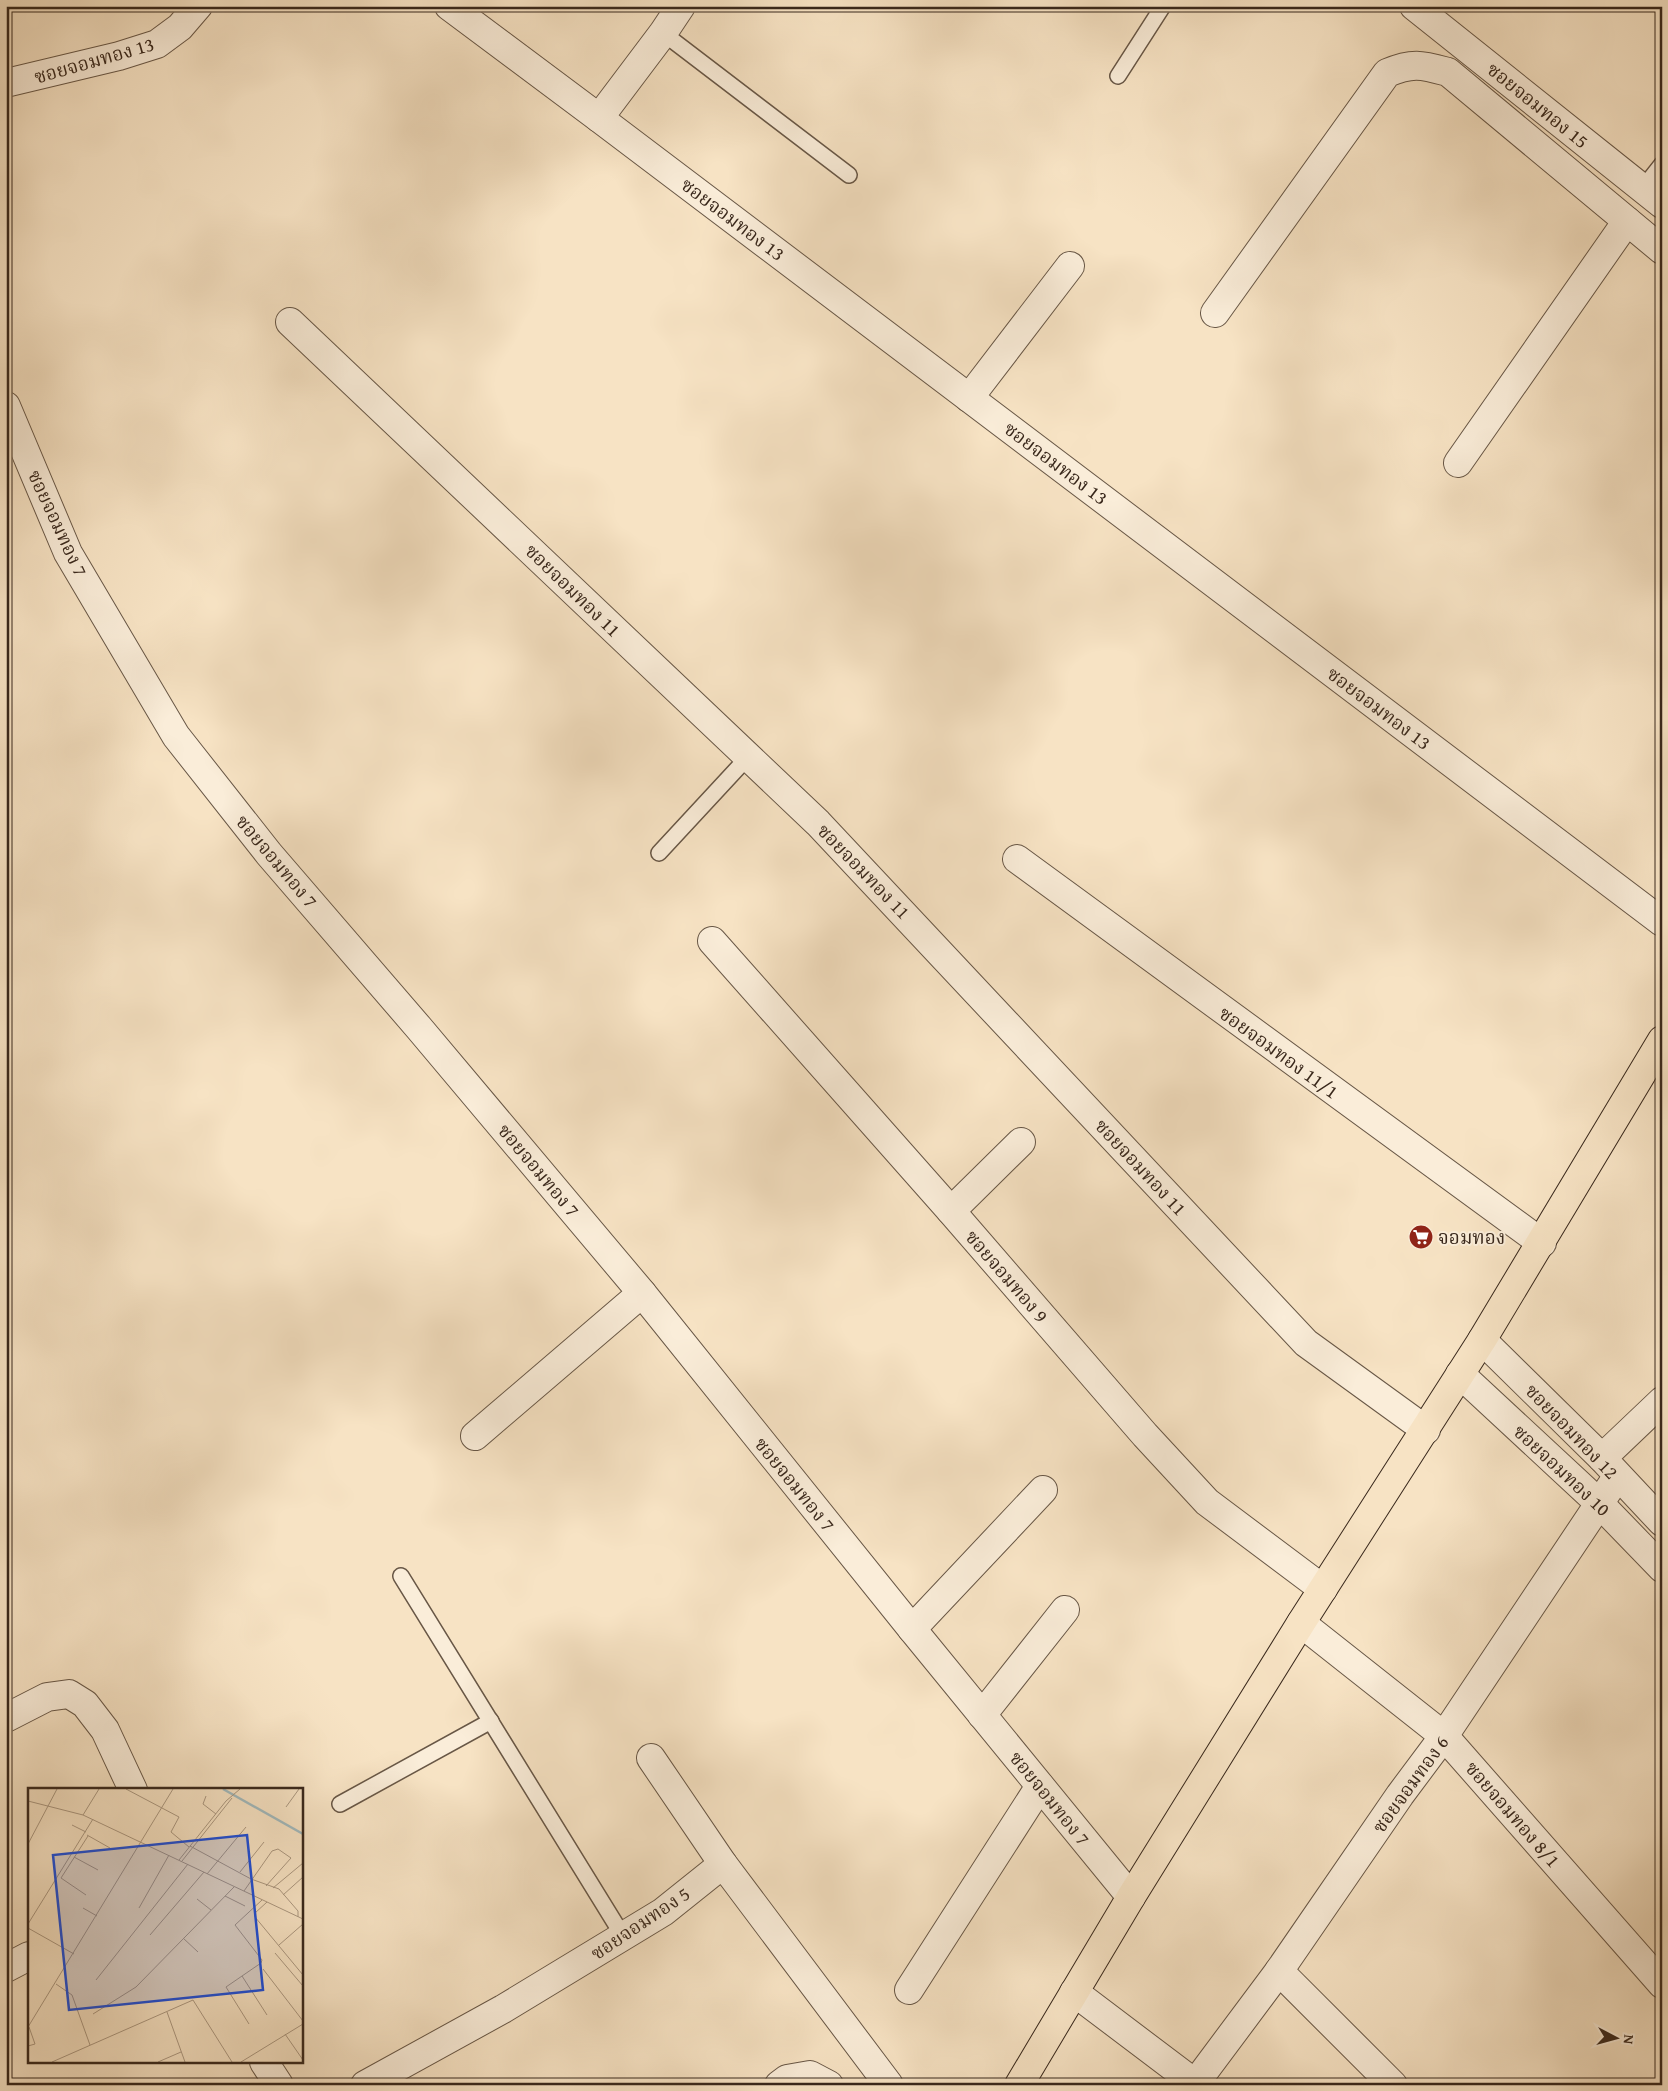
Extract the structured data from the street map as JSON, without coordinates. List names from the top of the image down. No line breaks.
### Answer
{"streets":{"street":["ซอยจอมทอง 13","ซอยจอมทอง 15","ซอยจอมทอง 7","ซอยจอมทอง 11","ซอยจอมทอง 11/1","ซอยจอมทอง 9","ซอยจอมทอง 12","ซอยจอมทอง 10","ซอยจอมทอง 6","ซอยจอมทอง 8/1","ซอยจอมทอง 5"]},"crossings":[["ซอยจอมทอง 12","ซอยจอมทอง 6"],["ซอยจอมทอง 10","ซอยจอมทอง 6"],["ซอยจอมทอง 6","ซอยจอมทอง 8/1"]],"places":{"supermarket":["จอมทอง"]},"north":"right"}
